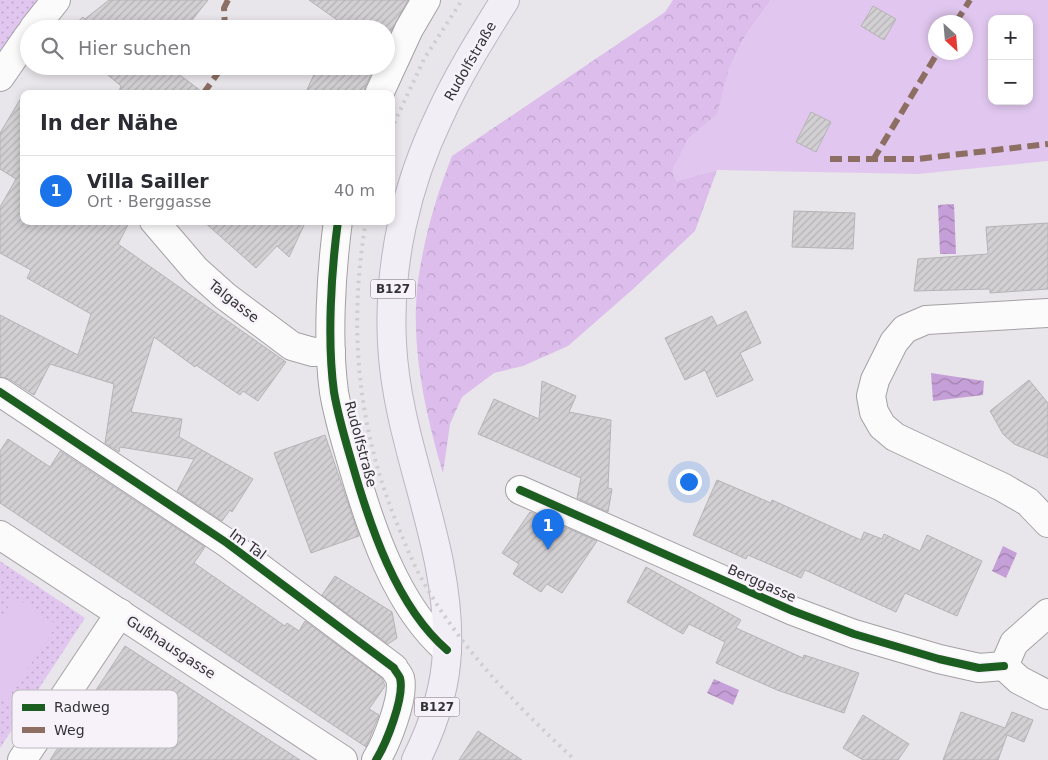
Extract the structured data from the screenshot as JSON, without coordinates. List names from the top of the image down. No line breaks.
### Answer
{"streets":{"main road":["Rudolfstraße","B127"],"street":["Talgasse","Im Tal","Berggasse","Gußhausgasse"]},"crossings":[["Rudolfstraße","Talgasse"]],"legend":["Radweg","Weg"],"north":"bottom right","page":{"map_buttons":["+","−"],"search":"Hier suchen","heading":"In der Nähe","list":[{"mark":"1","name":"Villa Sailler","note":"Ort · Berggasse","value":"40 m"}],"pins":"1"}}
